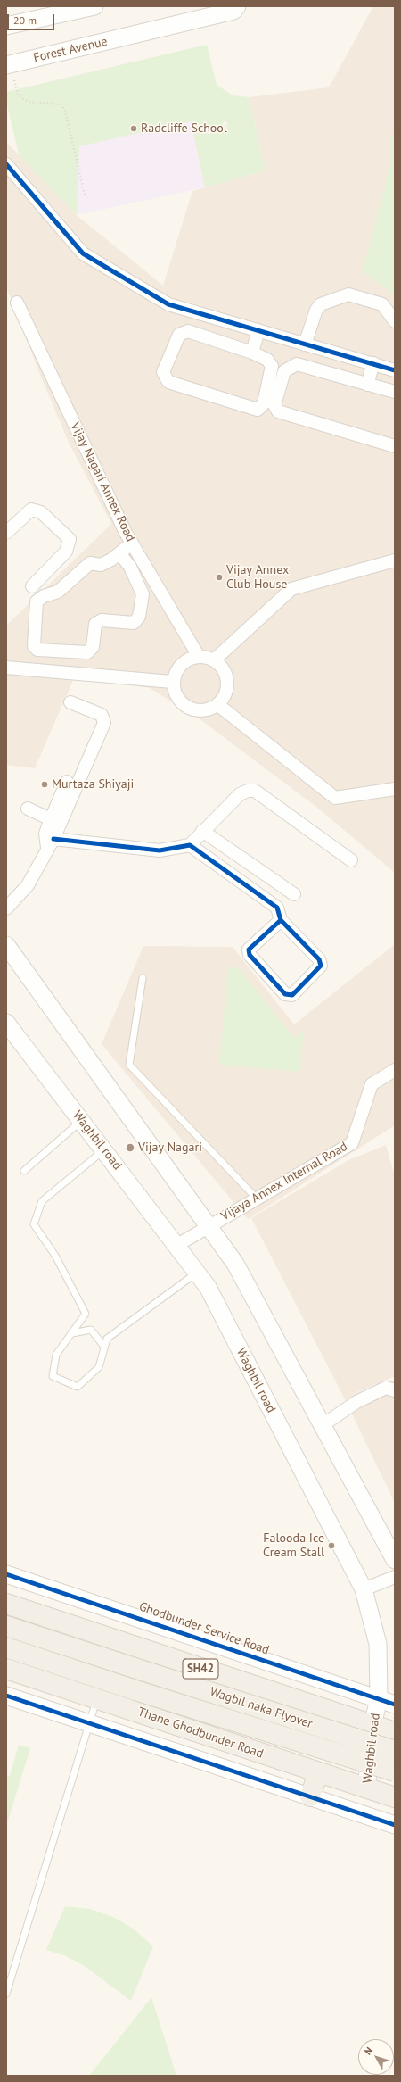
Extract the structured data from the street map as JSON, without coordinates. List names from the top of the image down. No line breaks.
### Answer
{"streets":{"main road":["Forest Avenue","Waghbil road","Ghodbunder Service Road","SH42","Wagbil naka Flyover","Thane Ghodbunder Road"],"street":["Vijay Nagari Annex Road","Vijaya Annex Internal Road"]},"crossings":[["Waghbil road","Vijaya Annex Internal Road"],["Waghbil road","Ghodbunder Service Road"],["Waghbil road","SH42"],["Waghbil road","Thane Ghodbunder Road"]],"places":["Radcliffe School","Vijay Annex Club House","Murtaza Shiyaji","Vijay Nagari","Falooda Ice Cream Stall"],"scale_bar":"20 m","north":"top left"}
